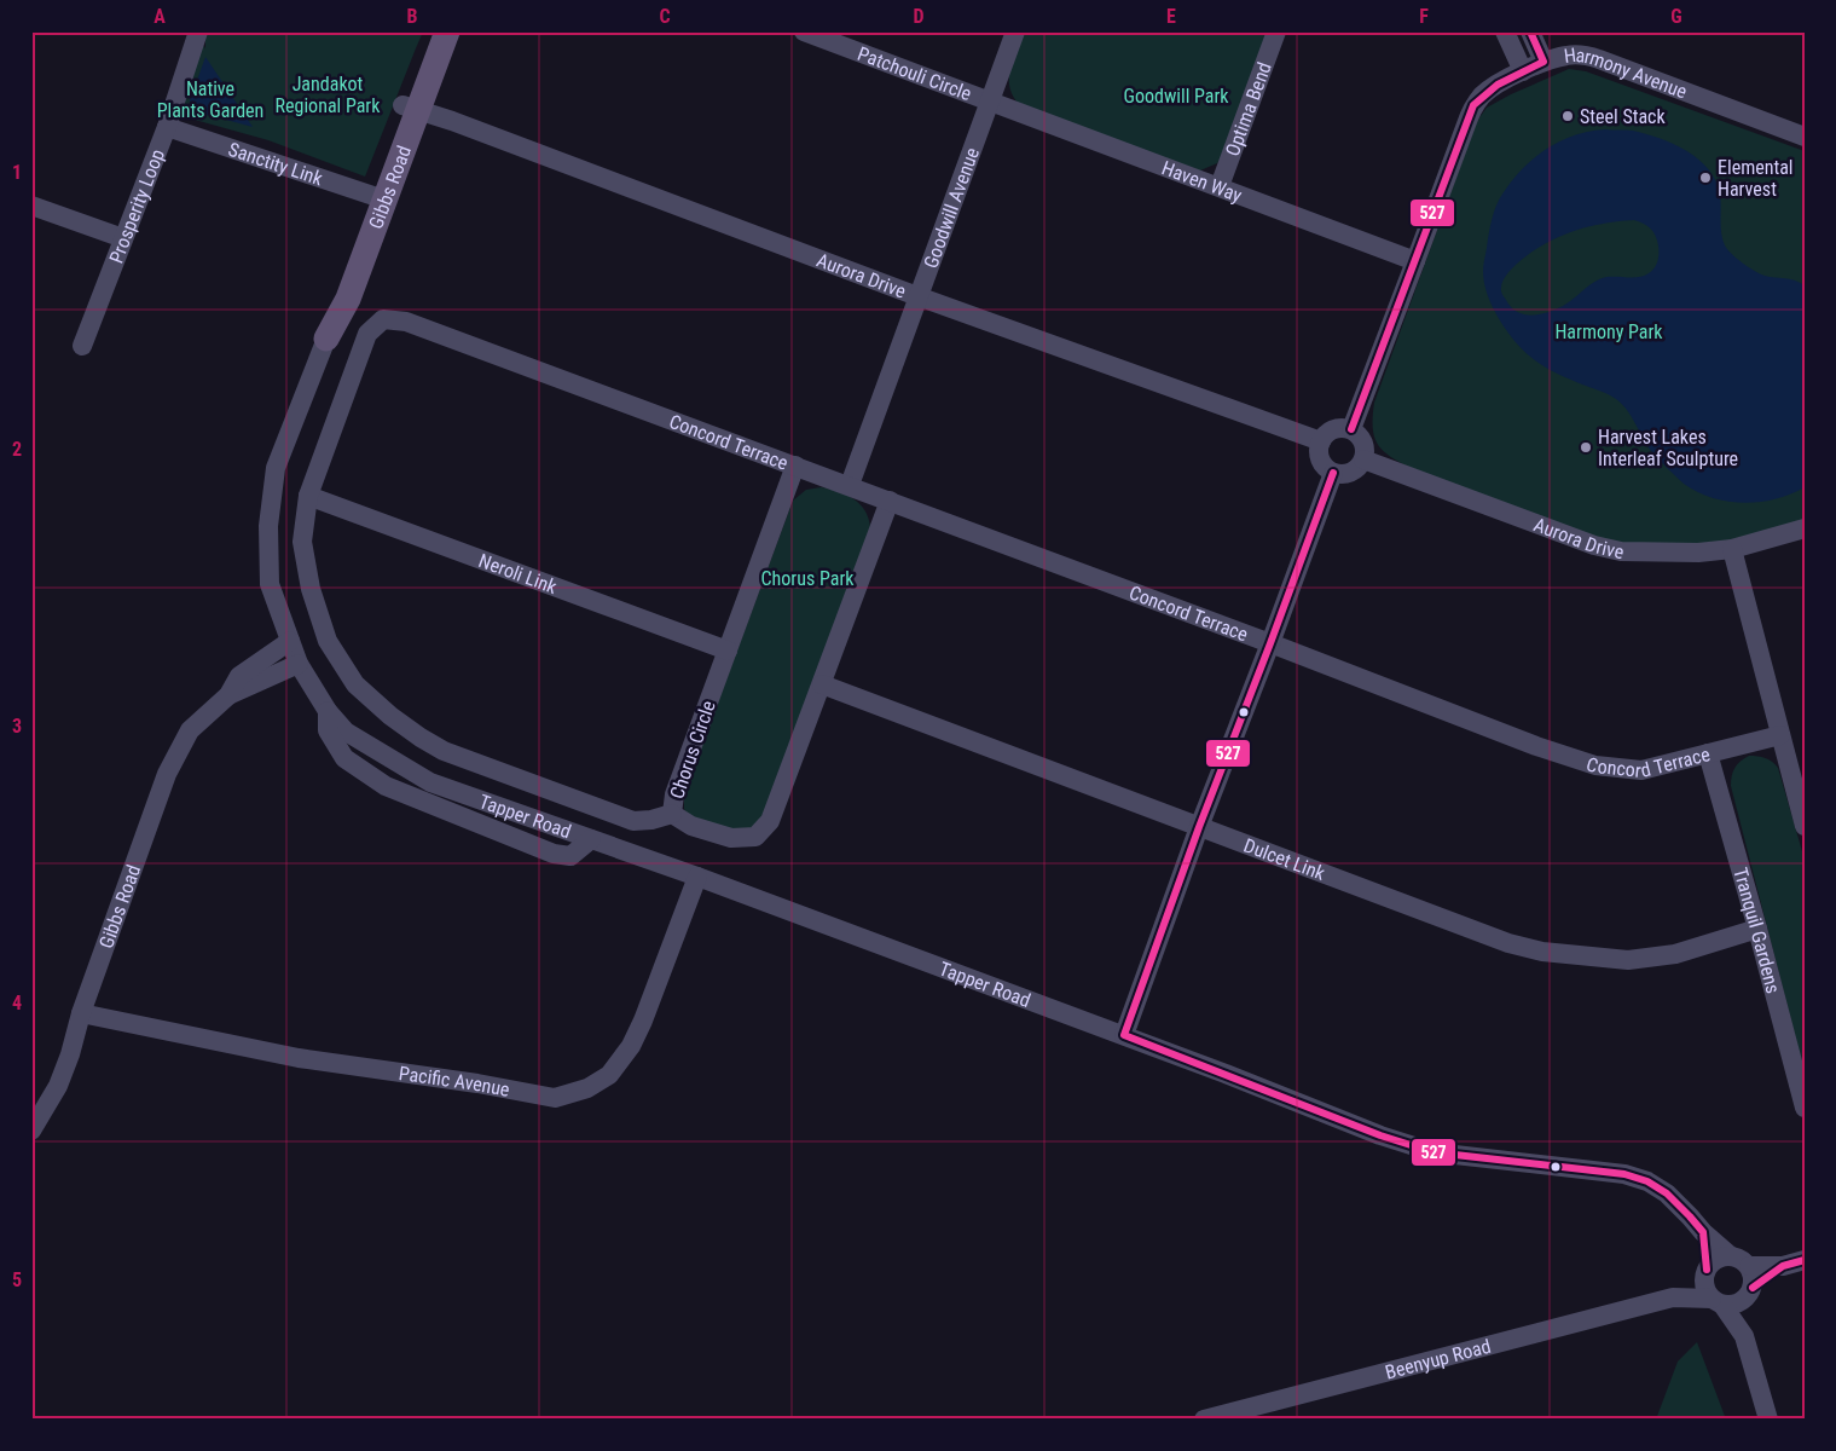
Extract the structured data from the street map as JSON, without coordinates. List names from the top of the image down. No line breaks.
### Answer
{"streets":{"main road":["Gibbs Road"],"street":["Patchouli Circle","Harmony Avenue","Optima Bend","Sanctity Link","Haven Way","Prosperity Loop","Goodwill Avenue","Aurora Drive","Concord Terrace","Neroli Link","Chorus Circle","Tapper Road","Dulcet Link","Tranquil Gardens","Pacific Avenue","Beenyup Road"]},"crossings":[["Patchouli Circle","Haven Way"],["Patchouli Circle","Goodwill Avenue"],["Harmony Avenue","Haven Way"],["Harmony Avenue","Aurora Drive"],["Optima Bend","Haven Way"],["Sanctity Link","Gibbs Road"],["Sanctity Link","Prosperity Loop"],["Haven Way","Goodwill Avenue"],["Gibbs Road","Aurora Drive"],["Gibbs Road","Tapper Road"],["Gibbs Road","Pacific Avenue"],["Goodwill Avenue","Aurora Drive"],["Goodwill Avenue","Concord Terrace"],["Concord Terrace","Neroli Link"],["Concord Terrace","Chorus Circle"],["Concord Terrace","Tranquil Gardens"],["Neroli Link","Chorus Circle"],["Chorus Circle","Dulcet Link"],["Tapper Road","Pacific Avenue"],["Tapper Road","Beenyup Road"],["Dulcet Link","Tranquil Gardens"]],"parks":["Jandakot Regional Park","Native Plants Garden","Goodwill Park","Harmony Park","Chorus Park"],"places":["Steel Stack","Elemental Harvest","Harvest Lakes Interleaf Sculpture"],"lines":["transit line 527"],"grid":{"columns":["A","B","C","D","E","F","G"],"rows":["1","2","3","4","5"]}}
